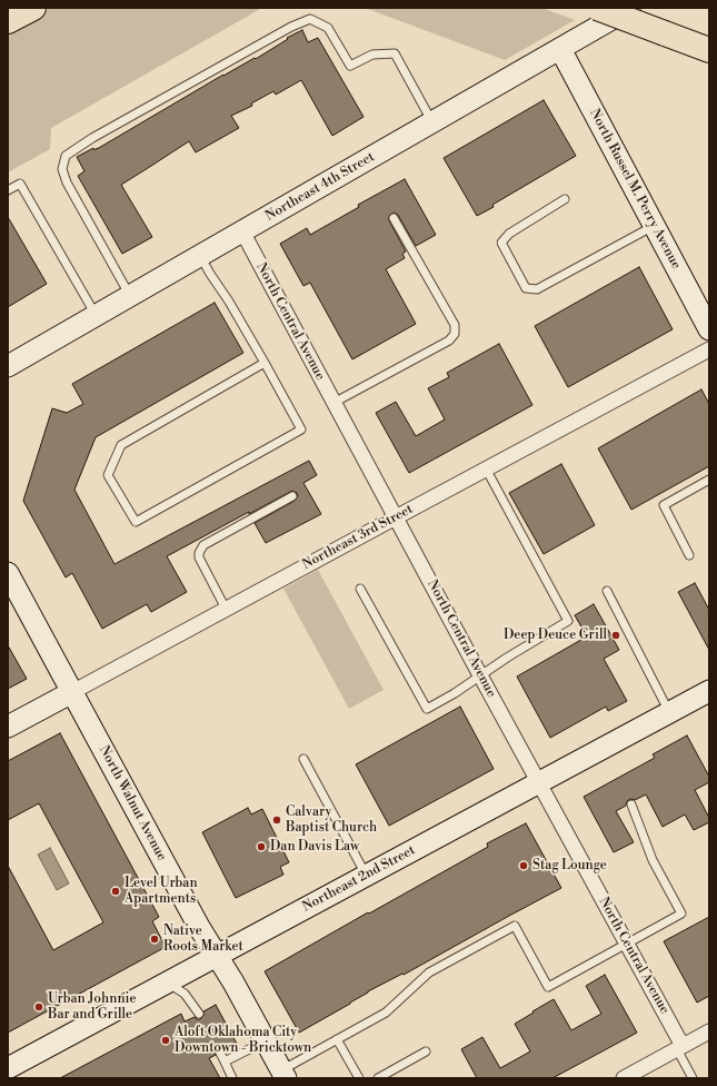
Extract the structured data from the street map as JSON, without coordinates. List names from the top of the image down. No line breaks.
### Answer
{"streets":{"street":["Northeast 4th Street","North Russel M. Perry Avenue","North Central Avenue","Northeast 3rd Street","North Walnut Avenue","Northeast 2nd Street"]},"crossings":[["Northeast 4th Street","North Russel M. Perry Avenue"],["Northeast 4th Street","North Central Avenue"],["North Central Avenue","Northeast 3rd Street"],["North Central Avenue","Northeast 2nd Street"],["Northeast 3rd Street","North Walnut Avenue"],["North Walnut Avenue","Northeast 2nd Street"]],"places":["Deep Deuce Grill","Calvary Baptist Church","Dan Davis Law","Stag Lounge","Level Urban Apartments","Native Roots Market","Urban Johnnie Bar and Grille","Aloft Oklahoma City Downtown - Bricktown"]}
